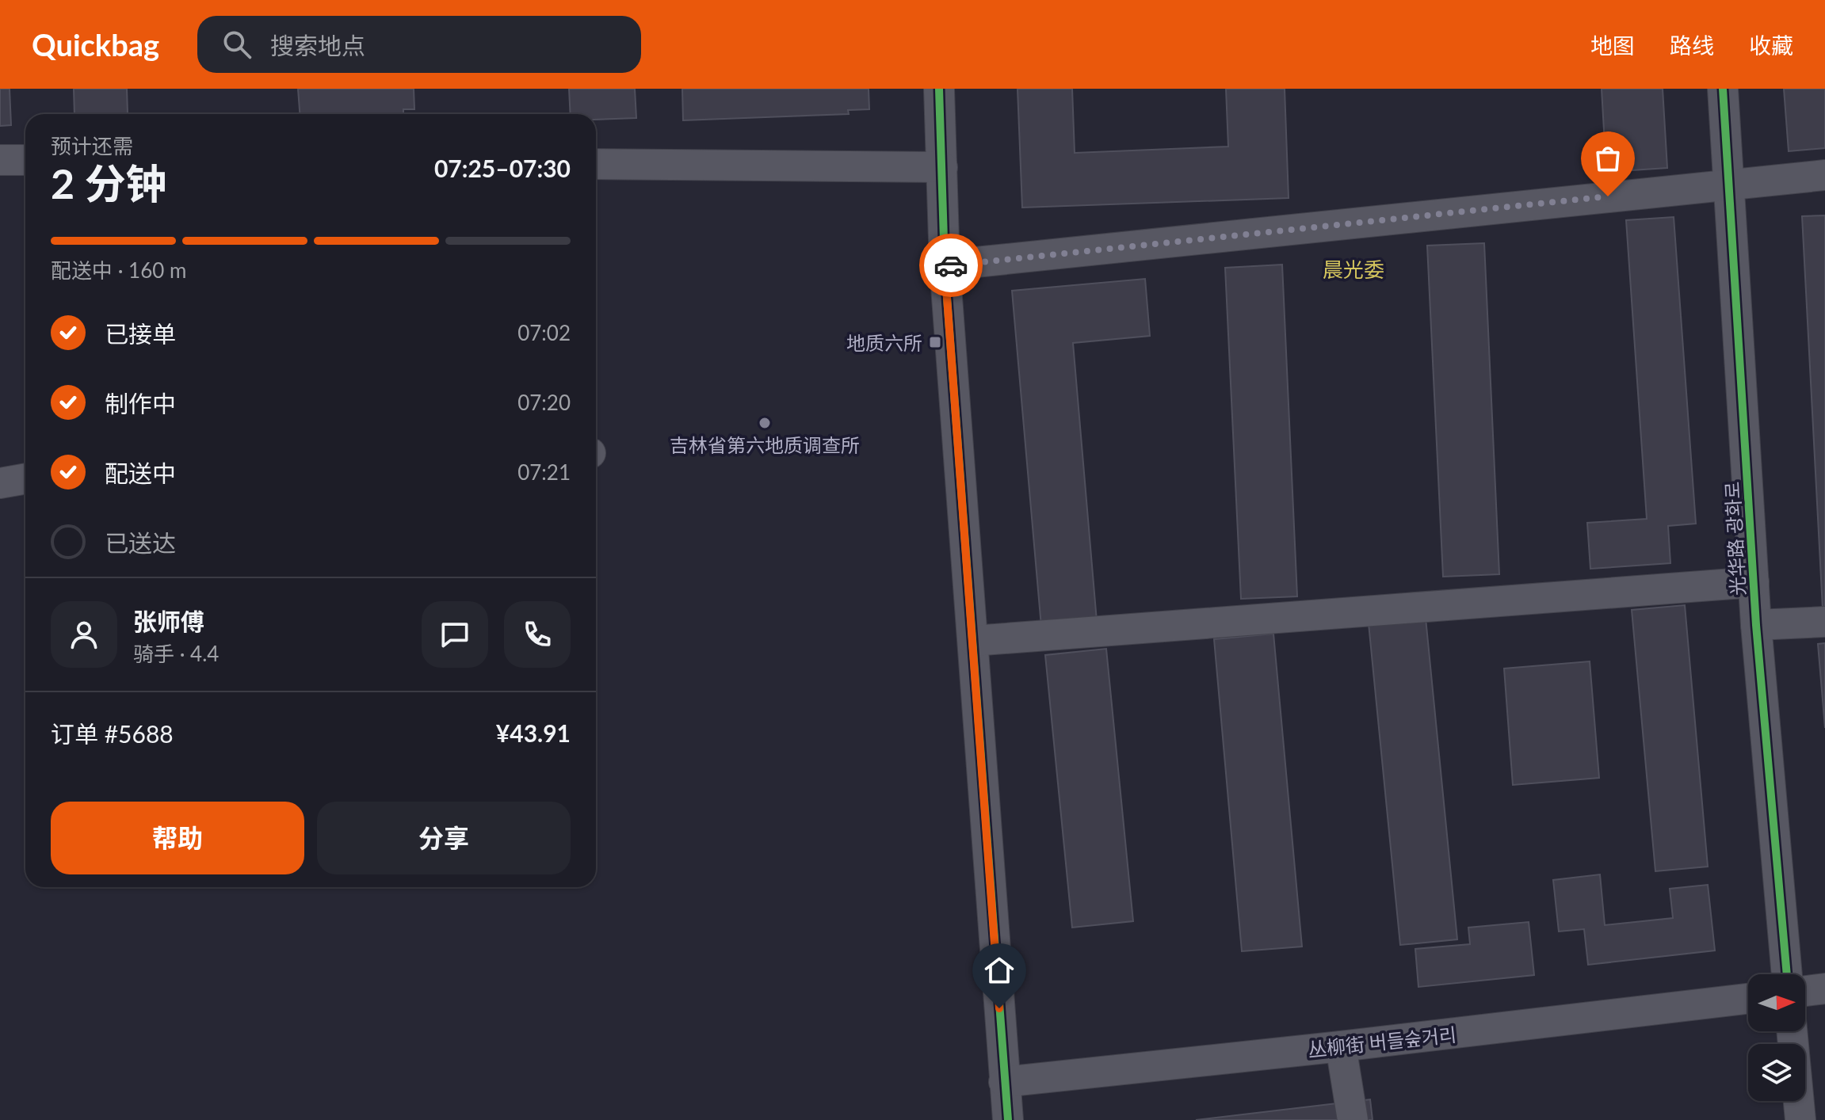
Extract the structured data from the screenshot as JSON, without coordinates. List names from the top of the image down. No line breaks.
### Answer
{"streets":{"street":["光华路 광화로","丛柳街 버들숲거리"]},"districts":["晨光委"],"places":{"transit":["地质六所"],"other":["吉林省第六地质调查所"]},"north":"right","page":{"header":"Quickbag","search":"搜索地点","nav":["地图","路线","收藏"],"heading":["2 分钟","预计还需","07:25–07:30"],"panel":["张师傅","骑手 · 4.4","订单 #5688","¥43.91"],"bar":"配送中 · 160 m","list":[["已接单","07:02"],["制作中","07:20"],["配送中","07:21"],"已送达"],"buttons":["帮助","分享"]}}
